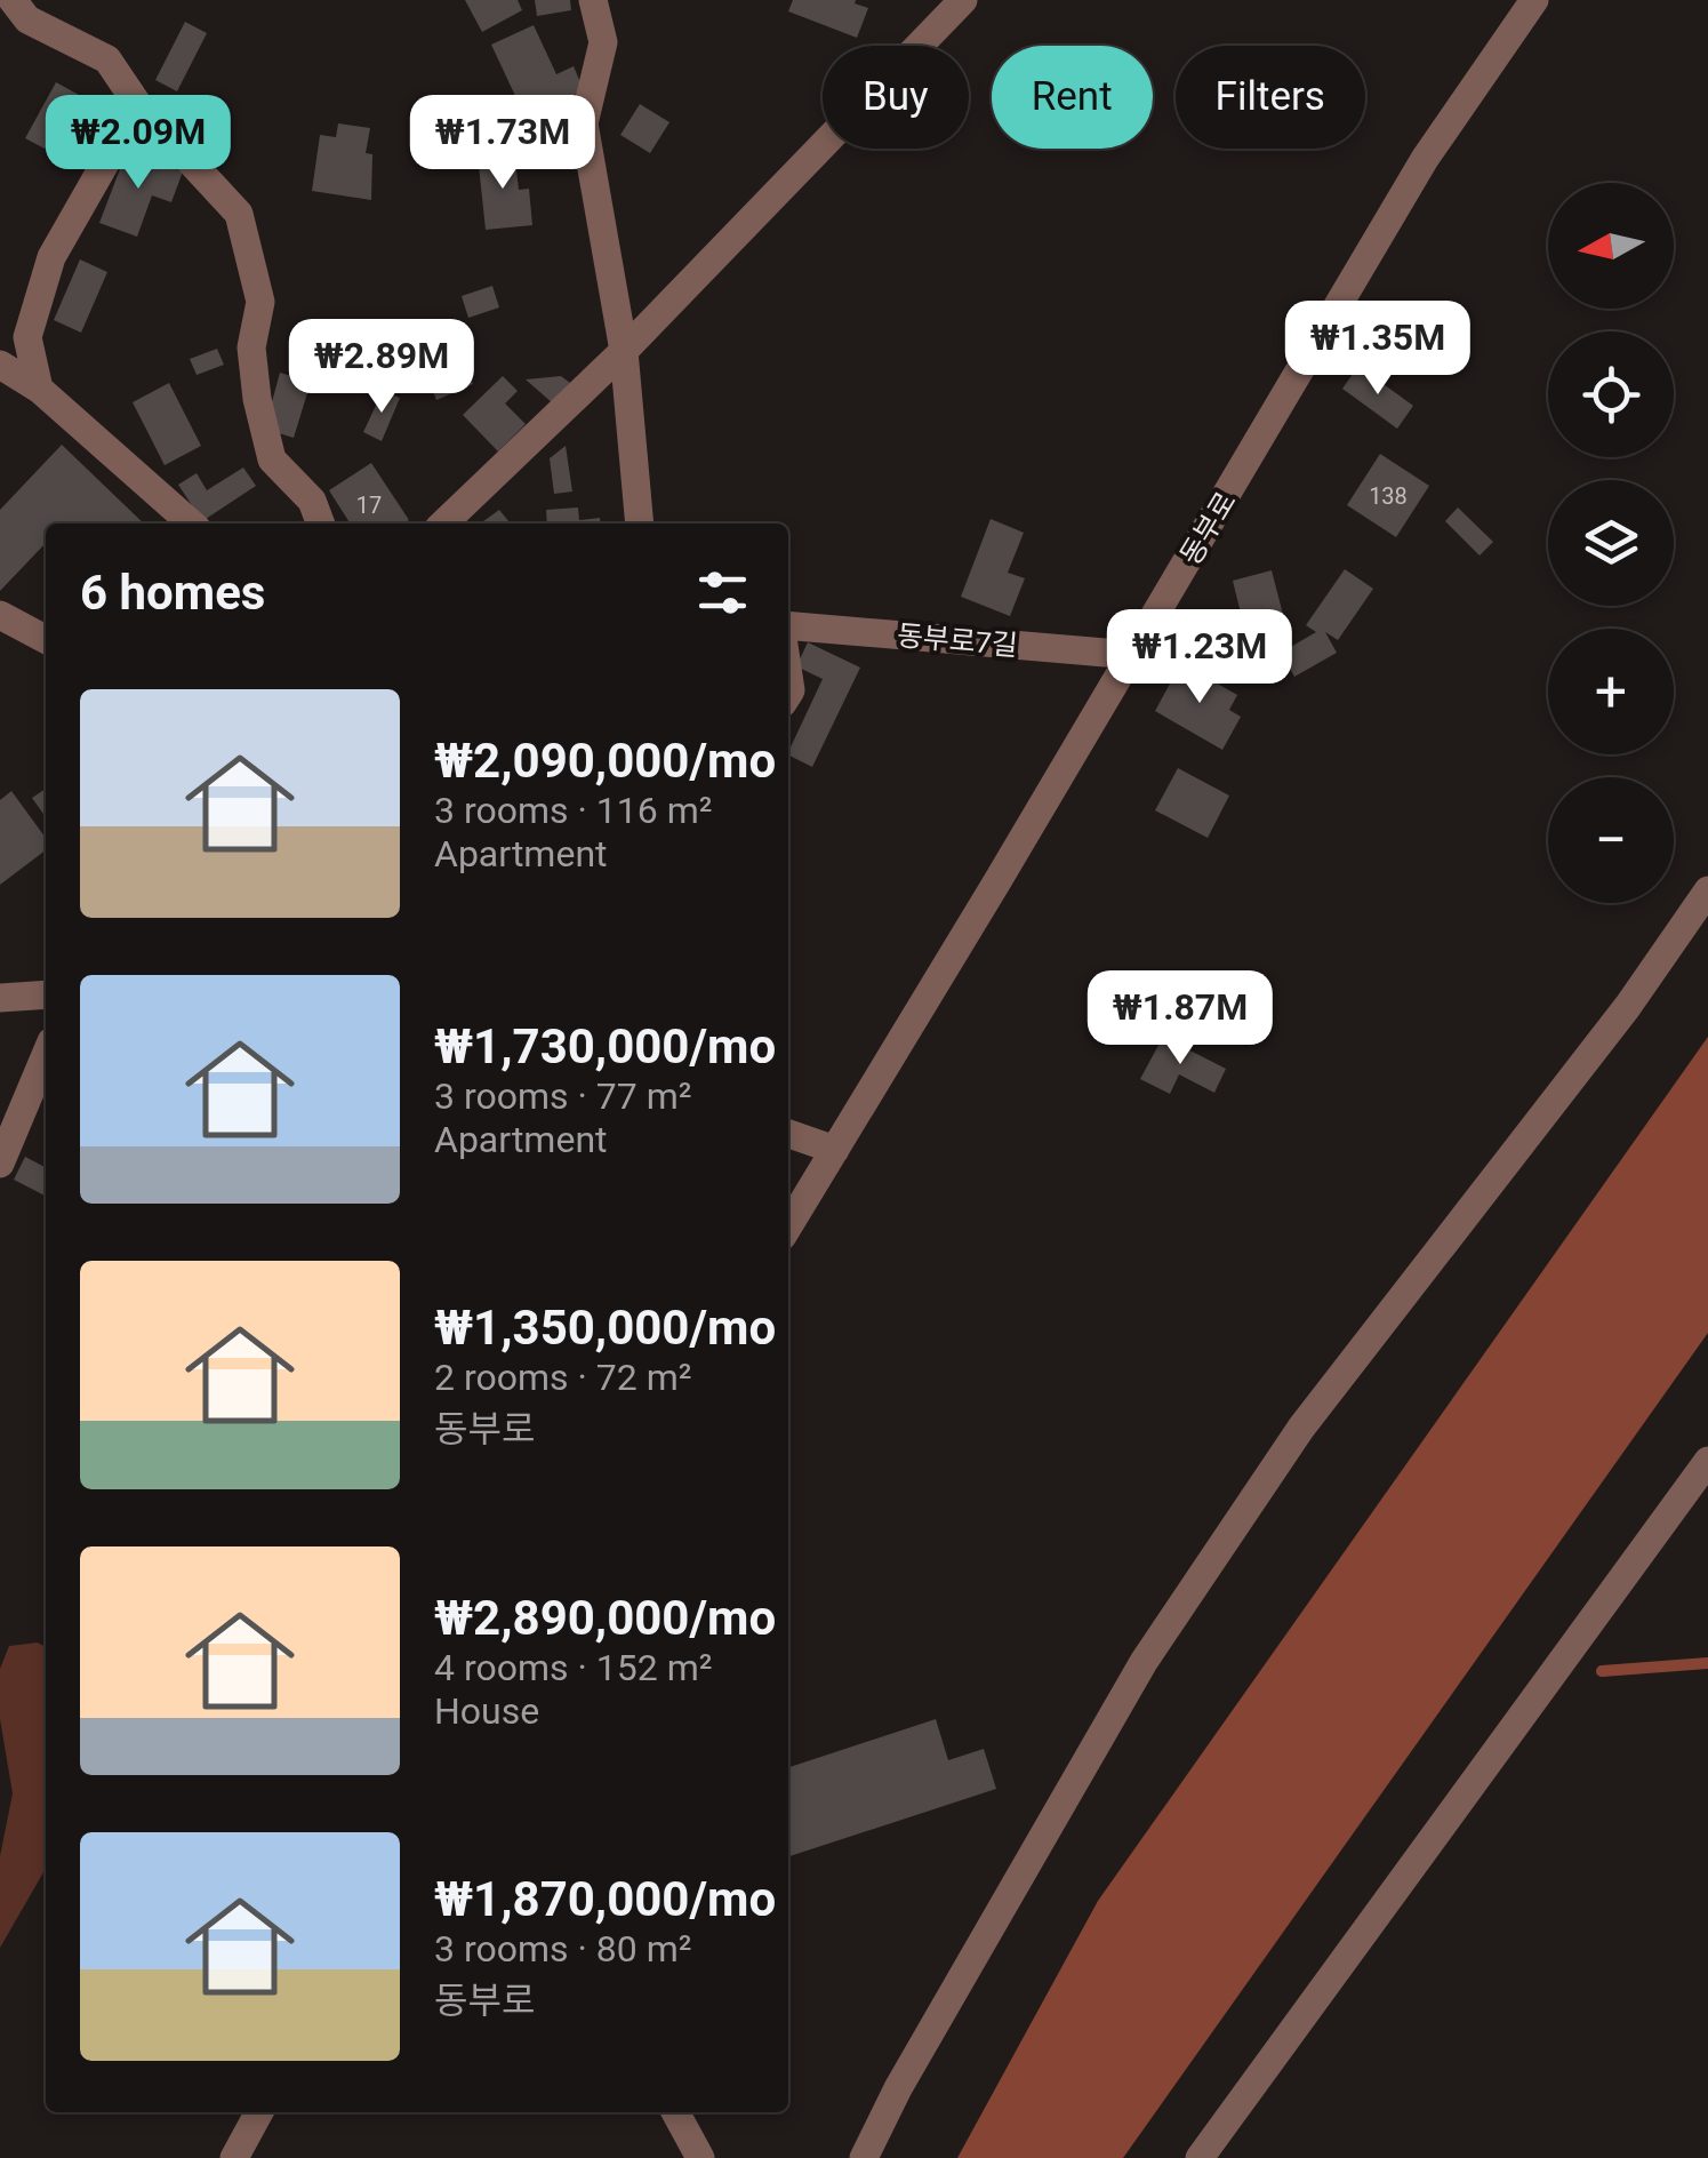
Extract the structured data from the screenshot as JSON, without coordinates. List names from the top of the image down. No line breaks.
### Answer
{"streets":{"street":["동부로","동부로7길"]},"crossings":[["동부로","동부로7길"]],"house_numbers":["138","17"],"north":"left","page":{"chip":["Buy","Rent","Filters"],"price":["₩2.09M","₩1.73M","₩1.35M","₩2.89M","₩1.23M","₩1.87M"],"map_buttons":["+","−"],"heading":"6 homes","list":[{"name":"₩2,090,000/mo","note":"3 rooms · 116 m² · Apartment"},{"name":"₩1,730,000/mo","note":"3 rooms · 77 m² · Apartment"},{"name":"₩1,350,000/mo","note":"2 rooms · 72 m² · 동부로"},{"name":"₩2,890,000/mo","note":"4 rooms · 152 m² · House"},{"name":"₩1,870,000/mo","note":"3 rooms · 80 m² · 동부로"}]}}
